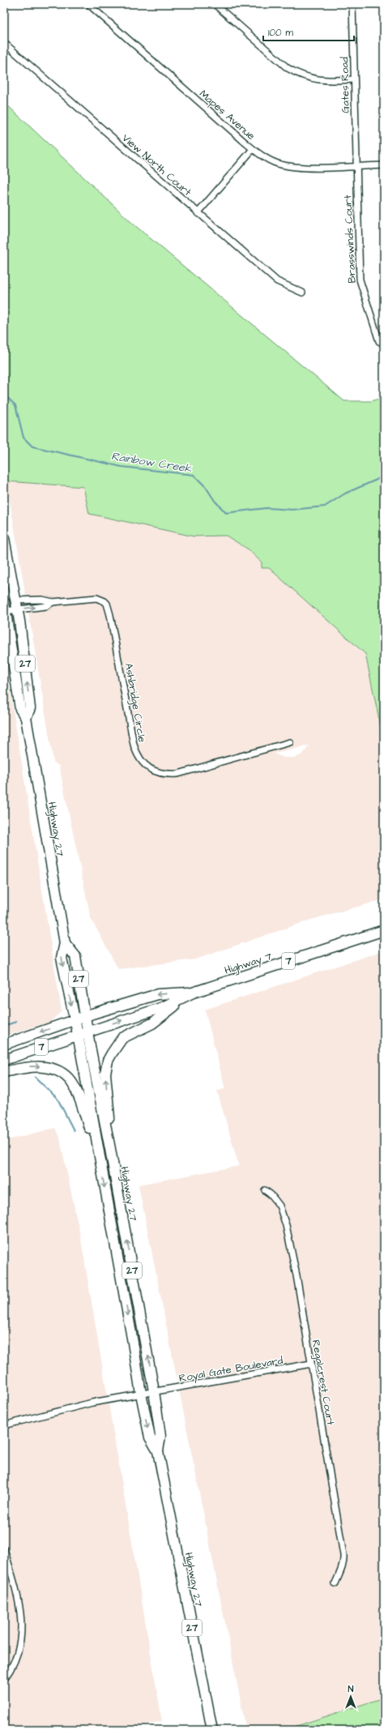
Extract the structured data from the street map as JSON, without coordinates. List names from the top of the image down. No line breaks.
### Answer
{"streets":{"main road":["27","Highway 27","7","Highway 7"],"street":["Gates Road","Mapes Avenue","View North Court","Brasswinds Court","Ashbridge Circle","Royal Gate Boulevard","Regalcrest Court"]},"crossings":[["Gates Road","Mapes Avenue"],["Gates Road","Brasswinds Court"],["Mapes Avenue","Brasswinds Court"],["Ashbridge Circle","Highway 27"],["Highway 27","Highway 7"],["Highway 27","Royal Gate Boulevard"],["Royal Gate Boulevard","Regalcrest Court"]],"water":["Rainbow Creek"],"scale_bar":"100 m","north":"top"}
